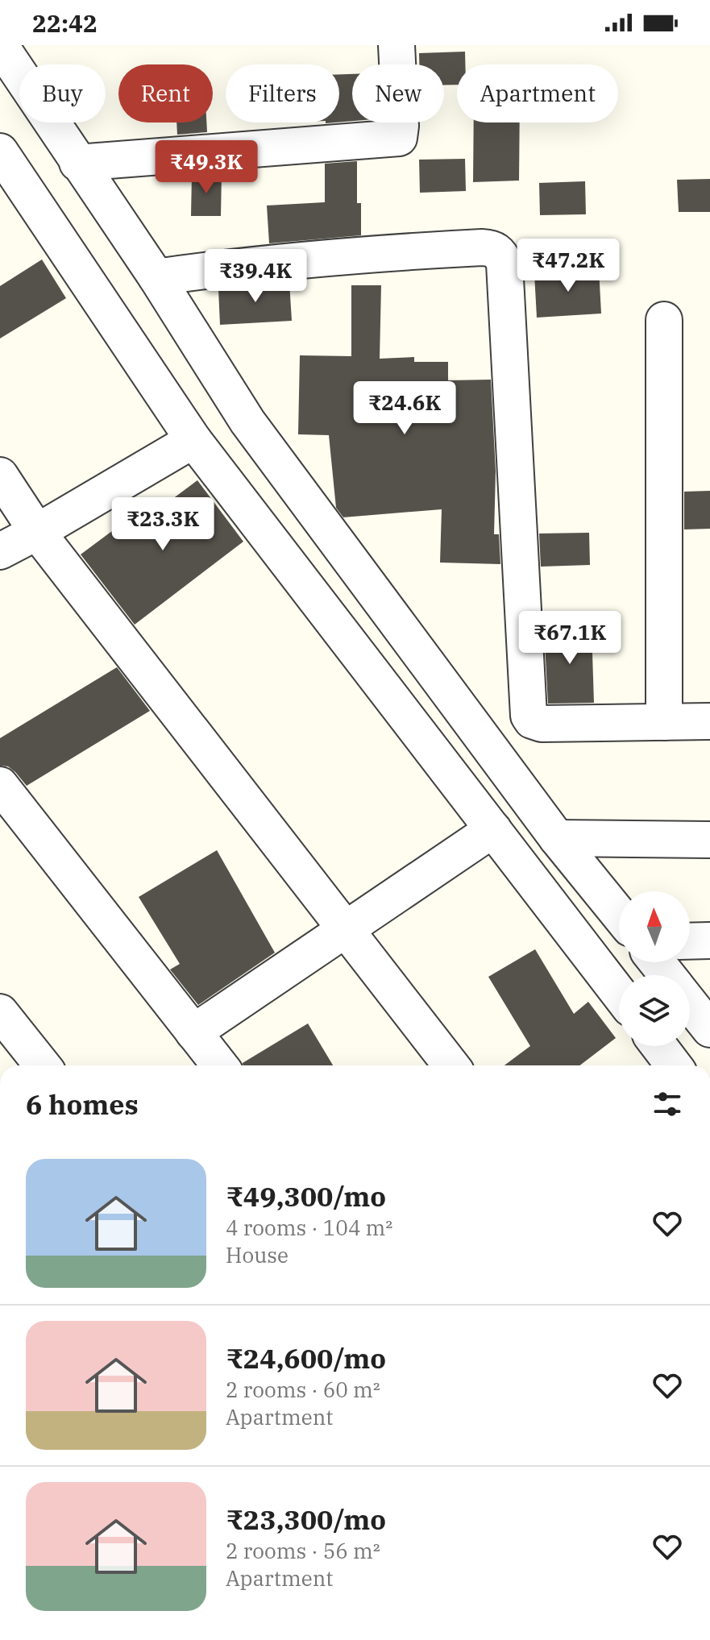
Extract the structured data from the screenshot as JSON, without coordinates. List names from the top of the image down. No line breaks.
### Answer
{"north":"top","page":{"status":"22:42","chip":["Buy","Rent","Filters","New","Apartment"],"price":["₹49.3K","₹47.2K","₹39.4K","₹24.6K","₹23.3K","₹67.1K"],"heading":"6 homes","list":[{"name":"₹49,300/mo","note":"4 rooms · 104 m² · House"},{"name":"₹24,600/mo","note":"2 rooms · 60 m² · Apartment"},{"name":"₹23,300/mo","note":"2 rooms · 56 m² · Apartment"}]}}
